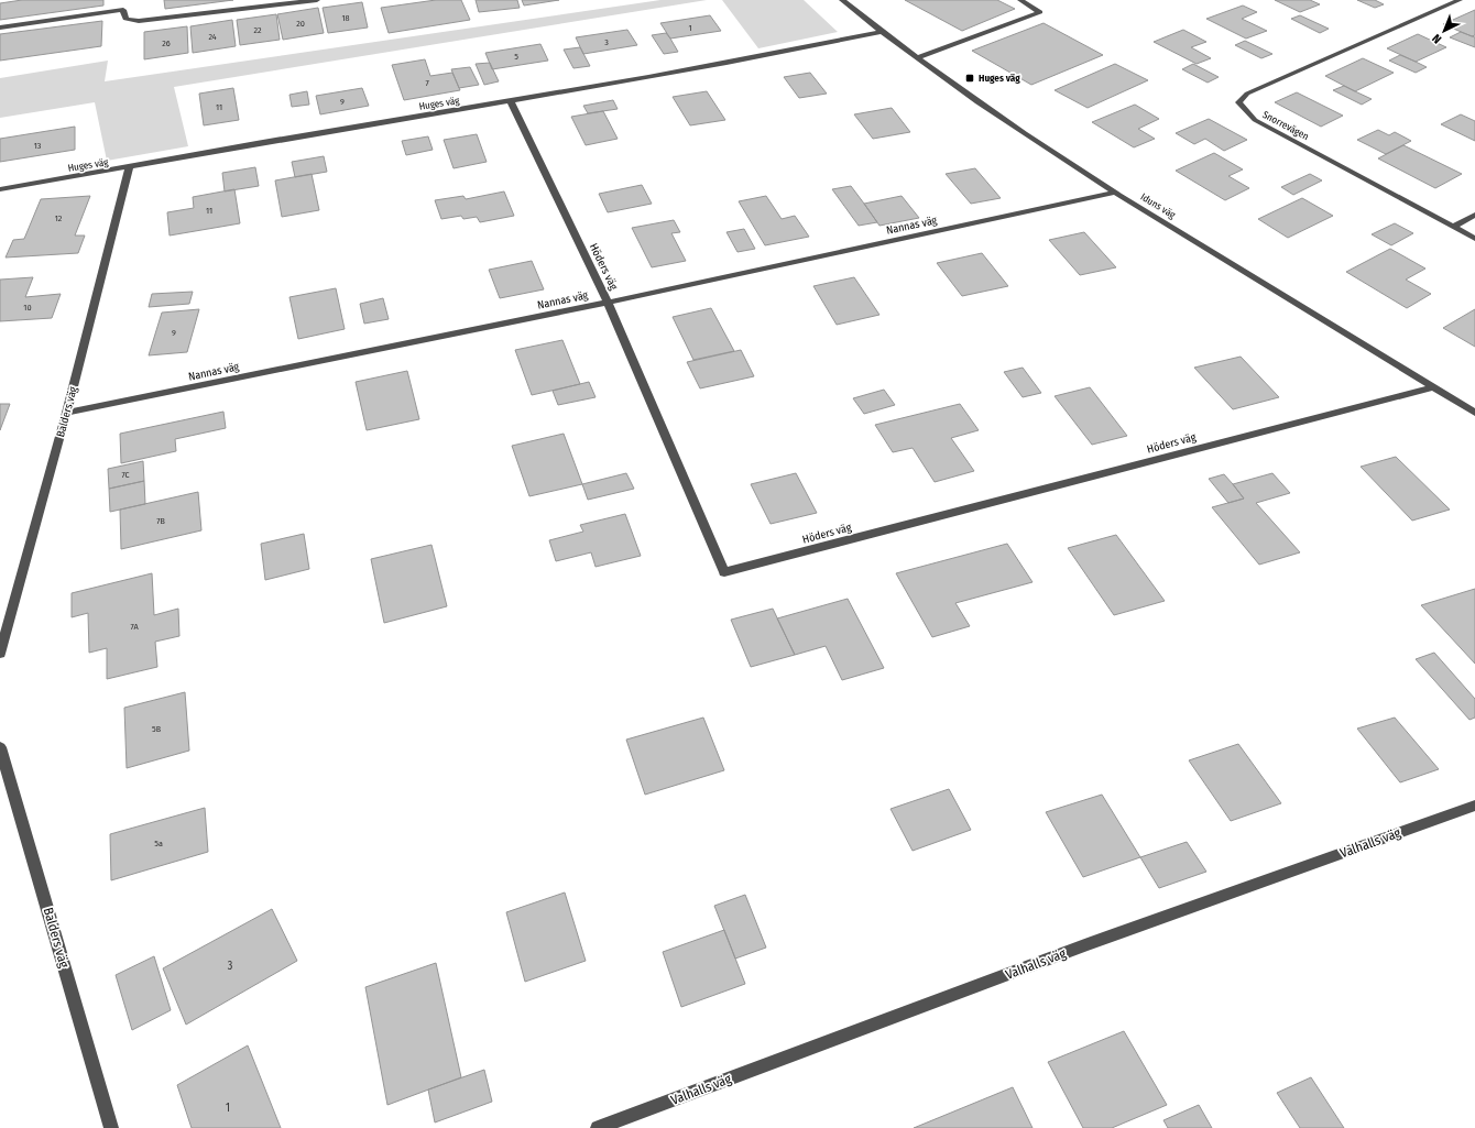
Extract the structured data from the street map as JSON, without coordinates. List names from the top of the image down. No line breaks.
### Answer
{"streets":{"street":["Huges väg","Snorrevägen","Iduns väg","Nannas väg","Höders väg","Balders väg","Valhalls väg"]},"crossings":[["Huges väg","Iduns väg"],["Huges väg","Höders väg"],["Huges väg","Balders väg"],["Iduns väg","Nannas väg"],["Iduns väg","Höders väg"],["Nannas väg","Höders väg"],["Nannas väg","Balders väg"]],"places":{"transit":["Huges väg"]},"house_numbers":["18","20","1","22","24","3","26","5","7","9","11","13","11","12","10","9","7C","7B","7A","5B","5a","3","1"],"north":"bottom left"}
